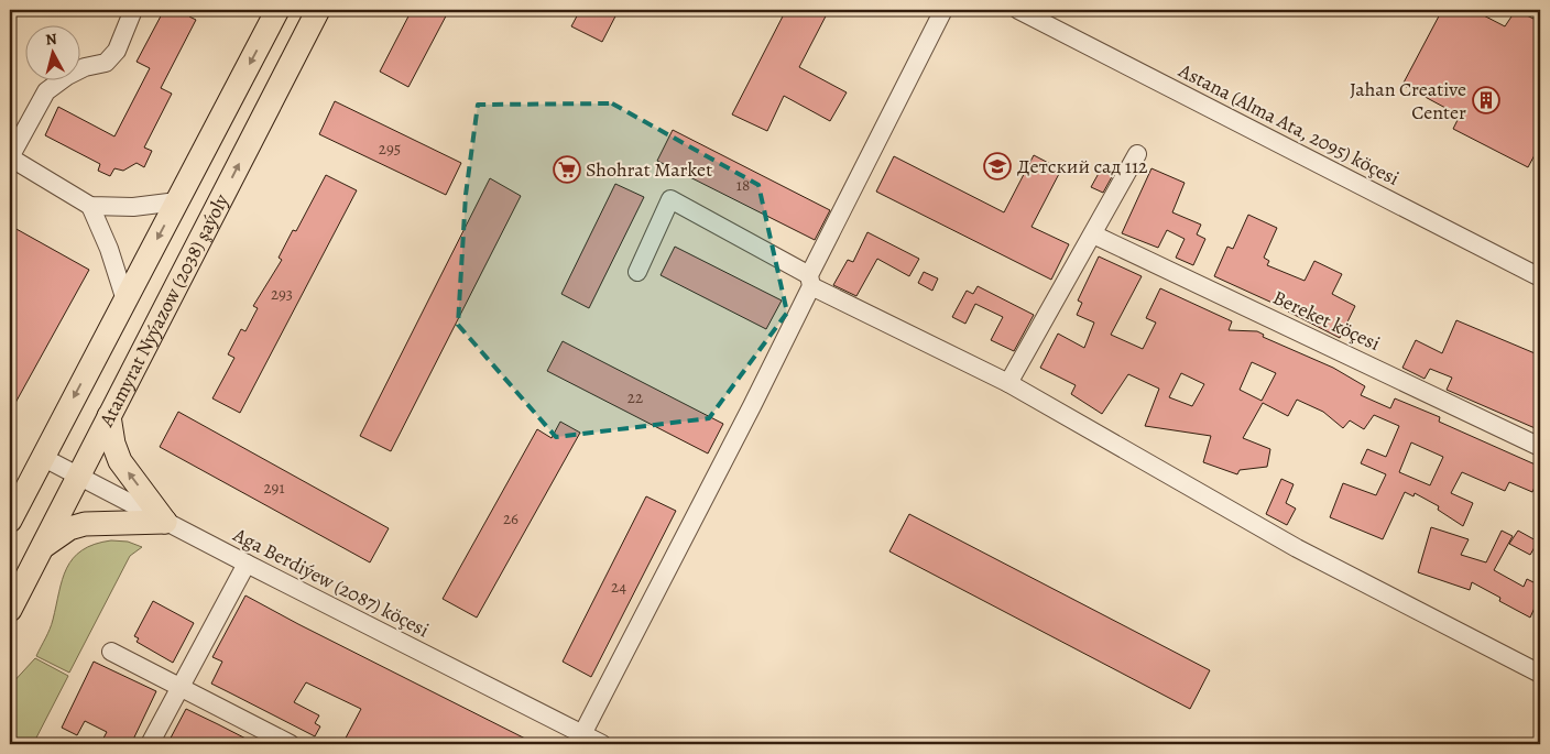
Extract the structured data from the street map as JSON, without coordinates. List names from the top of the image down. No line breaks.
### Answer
{"streets":{"main road":["Atamyrat Nyýazow (2038) şaýoly"],"street":["Astana (Alma Ata, 2095) köçesi","Bereket köçesi","Aga Berdiýew (2087) köçesi"]},"crossings":[["Atamyrat Nyýazow (2038) şaýoly","Aga Berdiýew (2087) köçesi"]],"places":{"building":["Jahan Creative Center"],"school or university":["Детский сад 112"],"supermarket":["Shohrat Market"]},"house_numbers":["295","18","293","22","291","26","24"],"north":"top"}
